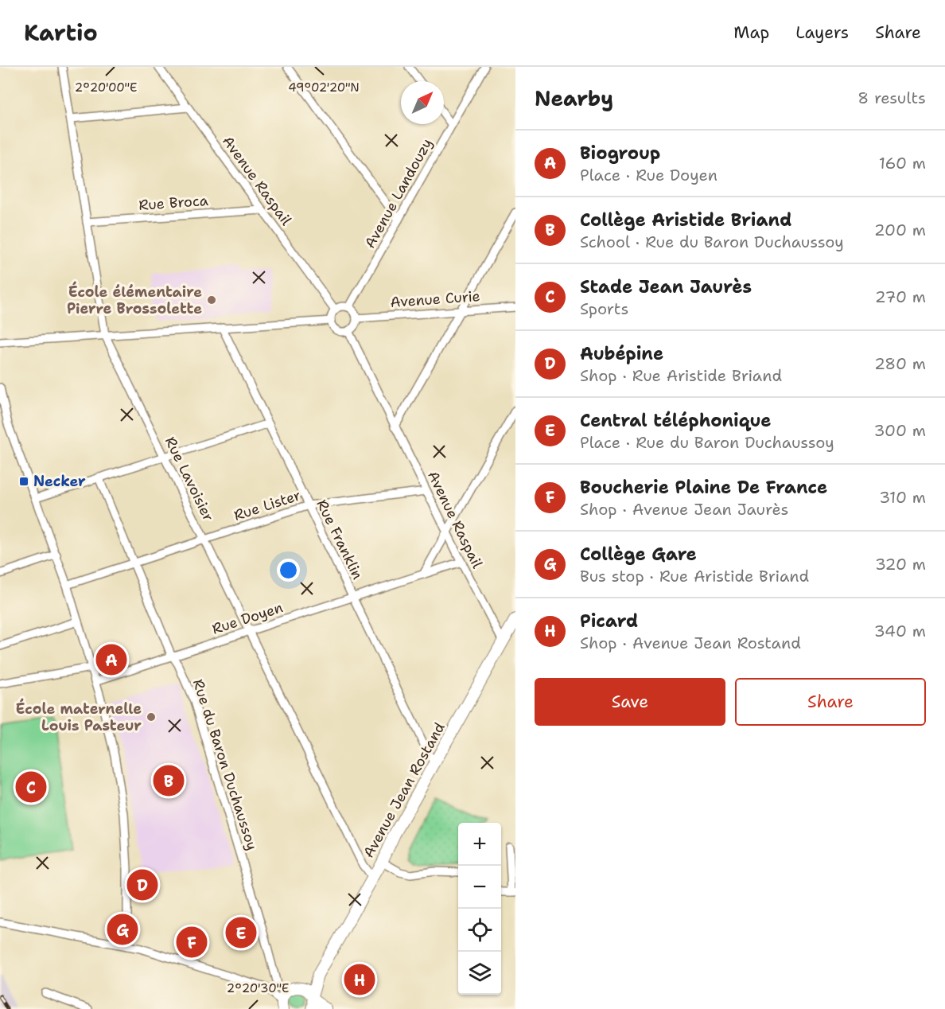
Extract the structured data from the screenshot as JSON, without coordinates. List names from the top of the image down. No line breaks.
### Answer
{"streets":{"street":["Avenue Raspail","Avenue Landouzy","Rue Broca","Avenue Curie","Rue Lavoisier","Rue Lister","Rue Franklin","Rue Doyen","Rue du Baron Duchaussoy","Avenue Jean Rostand"]},"crossings":[["Avenue Raspail","Avenue Landouzy"],["Avenue Raspail","Rue Broca"],["Avenue Raspail","Avenue Curie"],["Avenue Raspail","Rue Lister"],["Avenue Raspail","Rue Doyen"],["Avenue Raspail","Avenue Jean Rostand"],["Avenue Landouzy","Avenue Curie"],["Rue Broca","Rue Lavoisier"],["Rue Lavoisier","Rue Lister"],["Rue Lavoisier","Rue Doyen"],["Rue Lavoisier","Avenue Jean Rostand"],["Rue Lister","Rue Franklin"],["Rue Lister","Rue du Baron Duchaussoy"],["Rue Franklin","Rue Doyen"],["Rue Franklin","Avenue Jean Rostand"],["Rue Doyen","Rue du Baron Duchaussoy"]],"places":{"other":["École élémentaire Pierre Brossolette","École maternelle Louis Pasteur"],"transit":["Necker"]},"north":"top right","page":{"header":"Kartio","nav":["Map","Layers","Share"],"heading":["Nearby","8 results"],"list":[{"mark":"A","name":"Biogroup","note":"Place · Rue Doyen","value":"160 m"},{"mark":"B","name":"Collège Aristide Briand","note":"School · Rue du Baron Duchaussoy","value":"200 m"},{"mark":"C","name":"Stade Jean Jaurès","note":"Sports","value":"270 m"},{"mark":"D","name":"Aubépine","note":"Shop · Rue Aristide Briand","value":"280 m"},{"mark":"E","name":"Central téléphonique","note":"Place · Rue du Baron Duchaussoy","value":"300 m"},{"mark":"F","name":"Boucherie Plaine De France","note":"Shop · Avenue Jean Jaurès","value":"310 m"},{"mark":"G","name":"Collège Gare","note":"Bus stop · Rue Aristide Briand","value":"320 m"},{"mark":"H","name":"Picard","note":"Shop · Avenue Jean Rostand","value":"340 m"}],"pins":["A","B","C","D","G","E","F","H"],"buttons":["Save","Share"],"map_buttons":["+","−"]},"coordinates":["49°02'20\"N","2°20'00\"E","2°20'30\"E"]}
